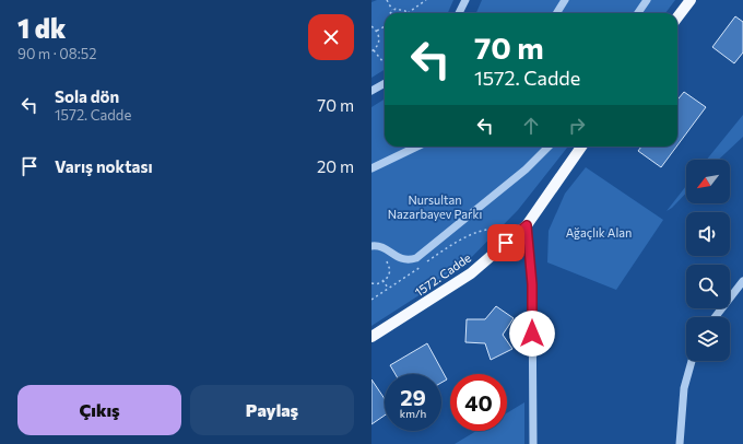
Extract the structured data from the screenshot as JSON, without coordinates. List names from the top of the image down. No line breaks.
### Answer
{"streets":{"main road":["1572. Cadde"]},"parks":["Nursultan Nazarbayev Parkı","Ağaçlık Alan"],"north":"bottom left","page":{"heading":["1 dk","90 m · 08:52"],"turn":["70 m","1572. Cadde"],"list":[{"name":"Sola dön","note":"1572. Cadde","value":"70 m"},{"name":"Varış noktası","value":"20 m"}],"speed":"29 km/h","limit":"40","buttons":["Çıkış","Paylaş"]}}
